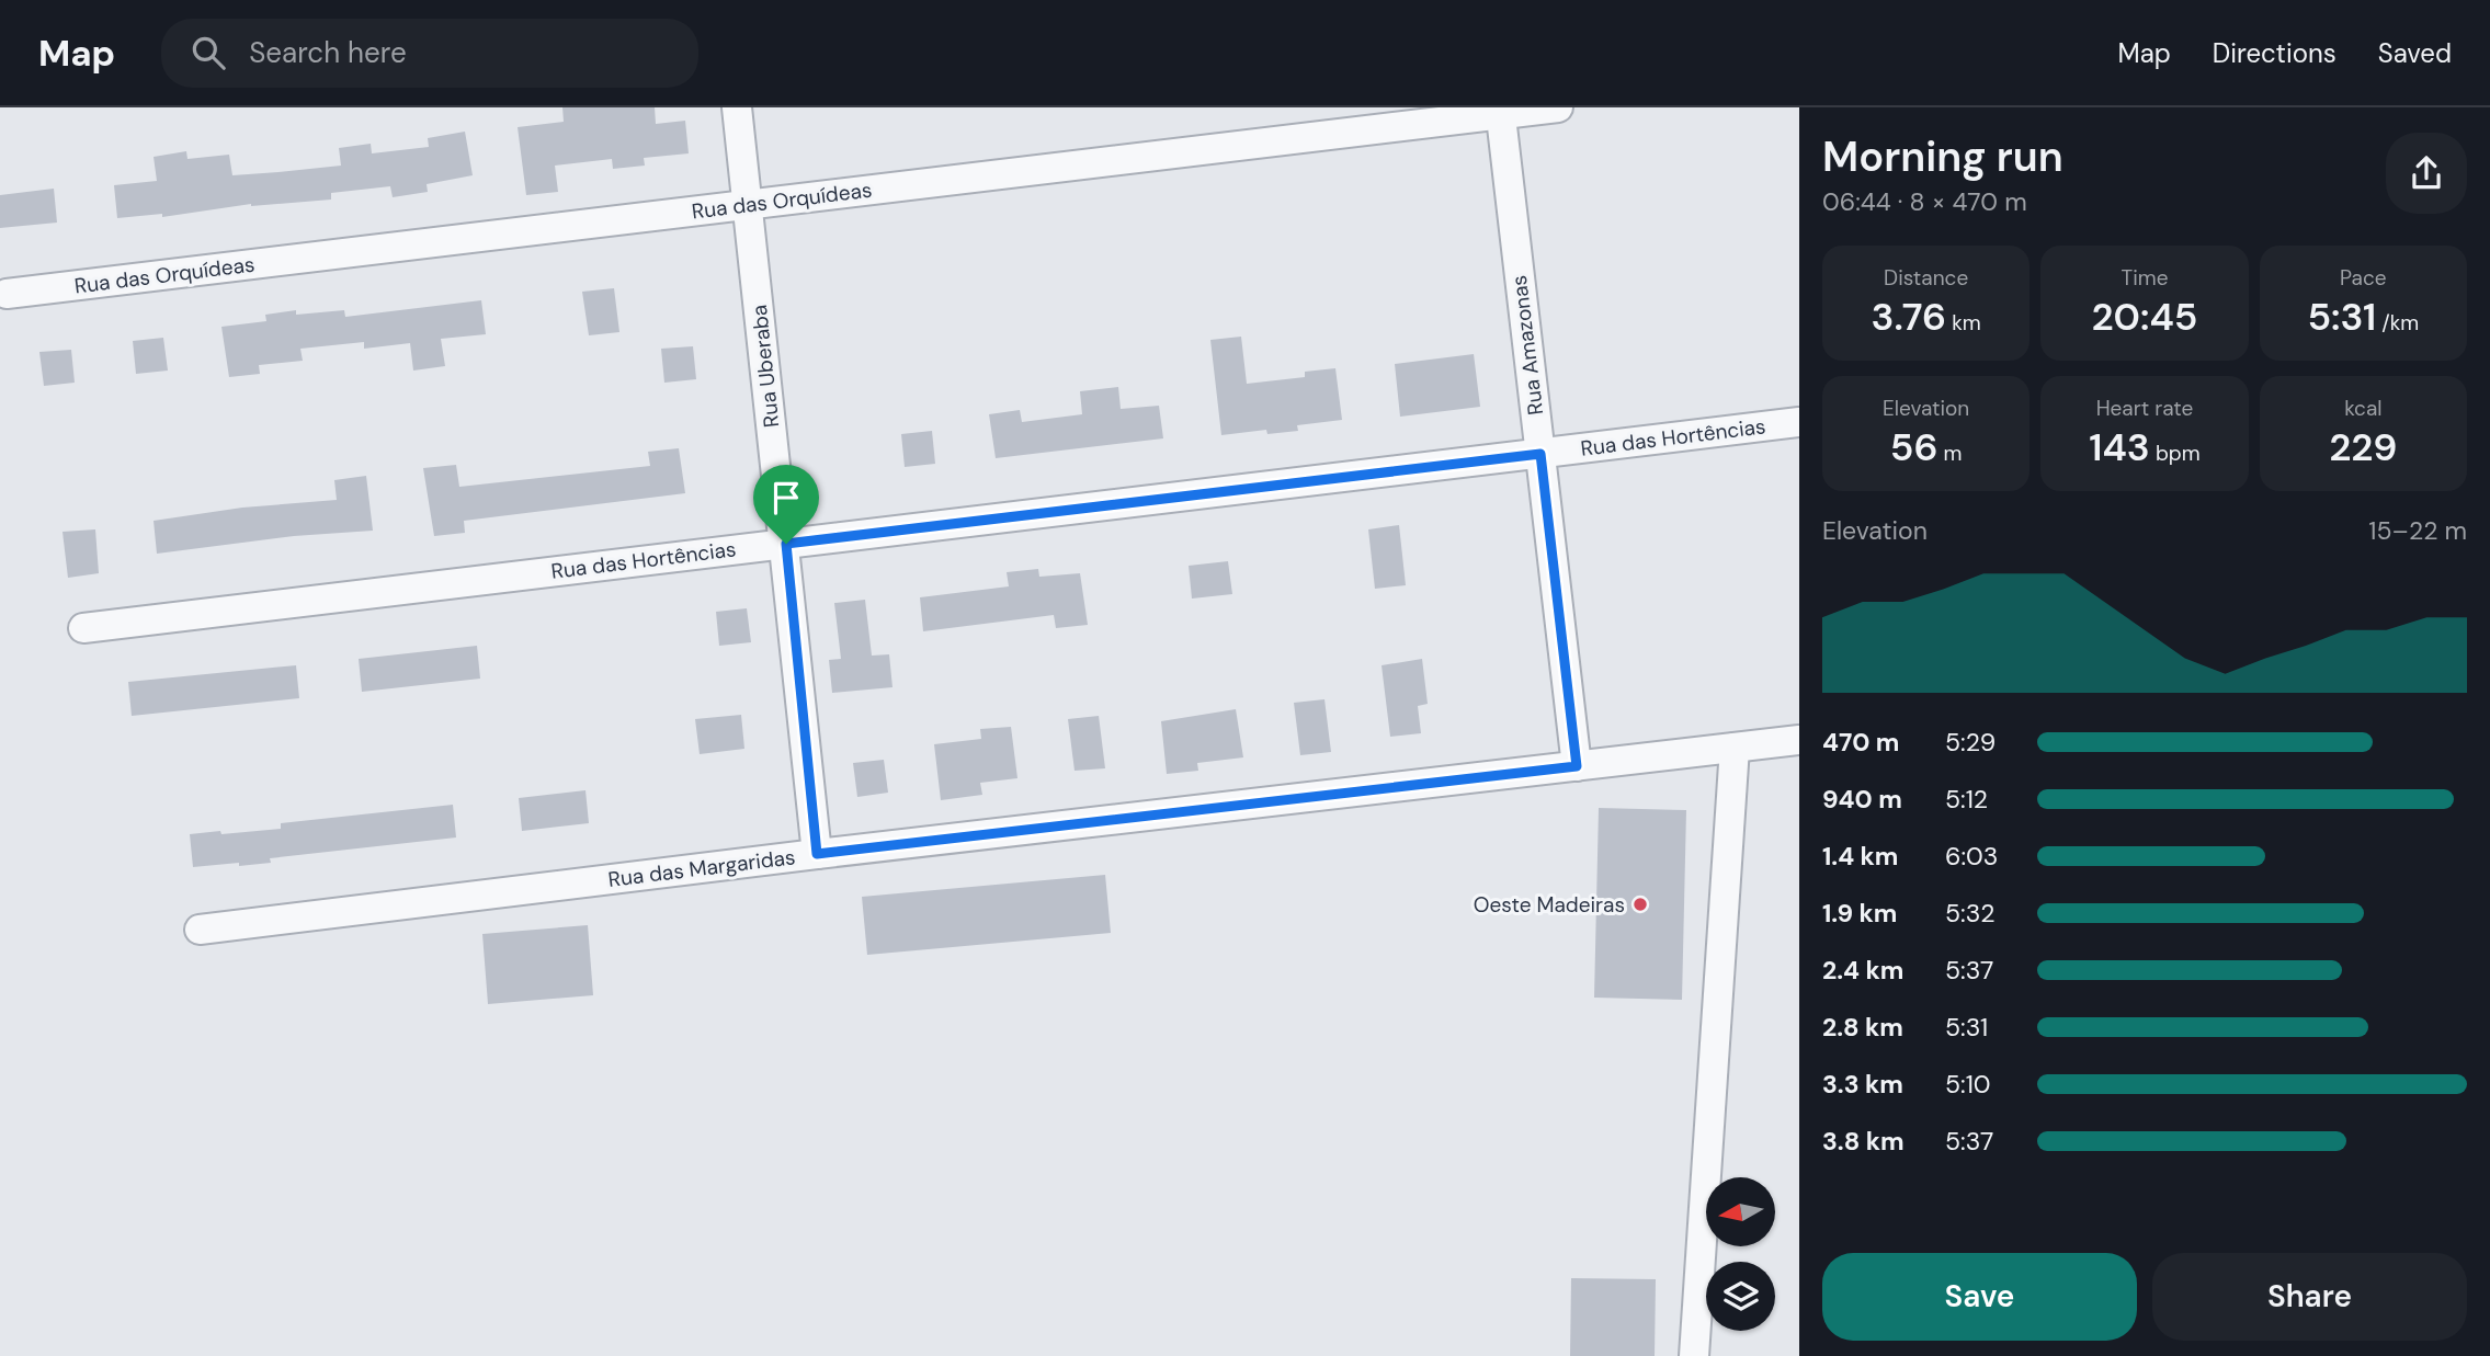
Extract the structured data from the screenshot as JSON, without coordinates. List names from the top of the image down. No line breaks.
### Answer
{"streets":{"street":["Rua das Orquídeas","Rua Amazonas","Rua Uberaba","Rua das Hortências","Rua das Margaridas"]},"crossings":[["Rua das Orquídeas","Rua Amazonas"],["Rua das Orquídeas","Rua Uberaba"],["Rua Amazonas","Rua das Hortências"],["Rua Amazonas","Rua das Margaridas"],["Rua Uberaba","Rua das Hortências"],["Rua Uberaba","Rua das Margaridas"]],"places":["Oeste Madeiras"],"north":"left","page":{"header":"Map","search":"Search here","nav":["Map","Directions","Saved"],"heading":["Morning run","06:44 · 8 × 470 m"],"stats":[["Distance","3.76 km"],["Time","20:45"],["Pace","5:31 /km"],["Elevation","56 m"],["Heart rate","143 bpm"],["kcal","229"]],"chart":["Elevation","15–22 m"],"list":[{"name":"470 m","note":"5:29"},{"name":"940 m","note":"5:12"},{"name":"1.4 km","note":"6:03"},{"name":"1.9 km","note":"5:32"},{"name":"2.4 km","note":"5:37"},{"name":"2.8 km","note":"5:31"},{"name":"3.3 km","note":"5:10"},{"name":"3.8 km","note":"5:37"}],"buttons":["Save","Share"]}}
